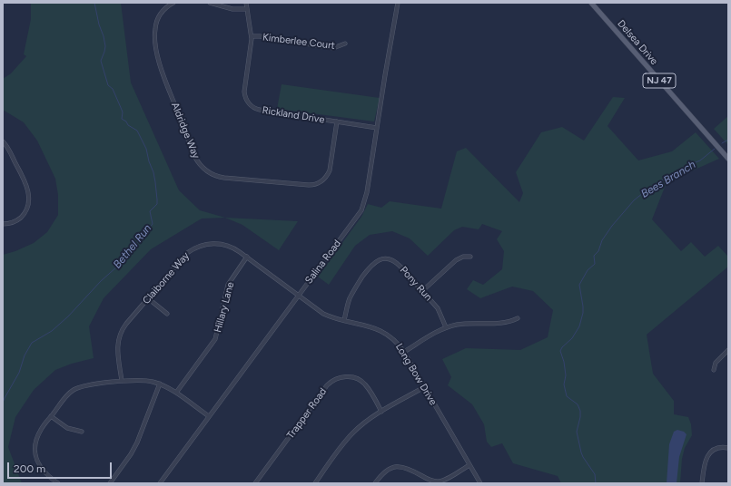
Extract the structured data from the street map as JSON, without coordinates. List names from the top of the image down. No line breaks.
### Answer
{"streets":{"main road":["Delsea Drive","NJ 47"],"street":["Kimberlee Court","Rickland Drive","Aldridge Way","Salina Road","Claiborne Way","Pony Run","Hillary Lane","Long Bow Drive","Trapper Road"]},"crossings":[["Kimberlee Court","Rickland Drive"],["Rickland Drive","Aldridge Way"],["Rickland Drive","Salina Road"],["Salina Road","Claiborne Way"],["Salina Road","Long Bow Drive"],["Claiborne Way","Hillary Lane"],["Claiborne Way","Long Bow Drive"],["Pony Run","Long Bow Drive"]],"water":["Bees Branch","Bethel Run"],"scale_bar":"200 m"}
